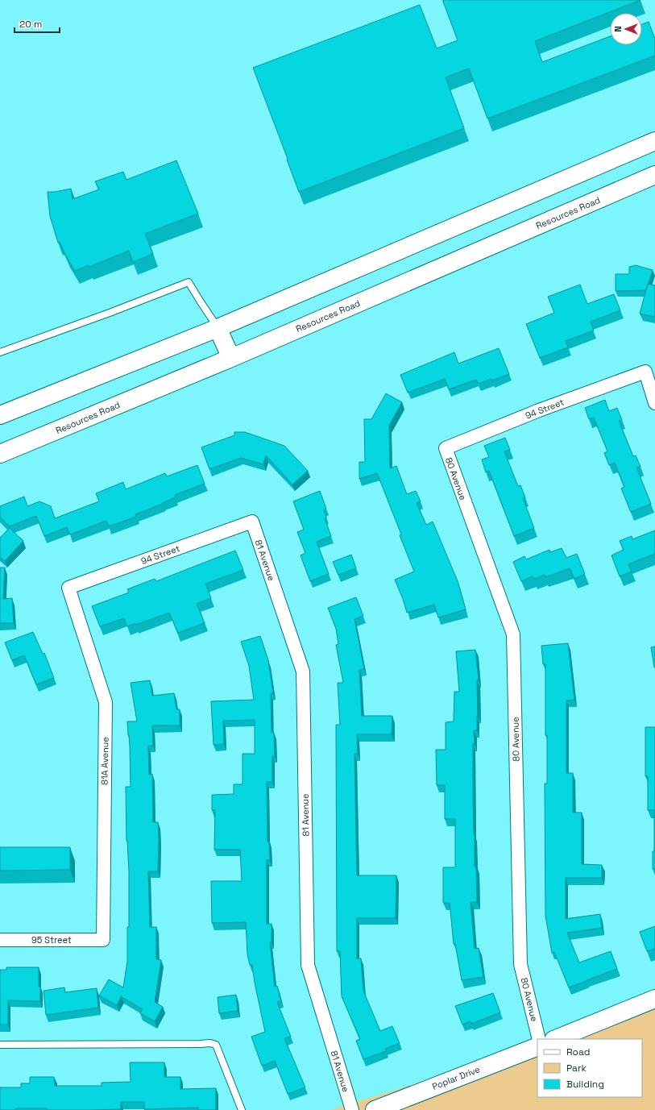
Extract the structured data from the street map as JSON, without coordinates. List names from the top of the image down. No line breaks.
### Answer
{"streets":{"main road":["Resources Road","Poplar Drive"],"street":["94 Street","80 Avenue","81 Avenue","81A Avenue","95 Street"]},"crossings":[["94 Street","80 Avenue"],["94 Street","81 Avenue"],["94 Street","81A Avenue"],["81A Avenue","95 Street"]],"legend":["Road","Park","Building"],"scale_bar":"20 m","north":"left"}
